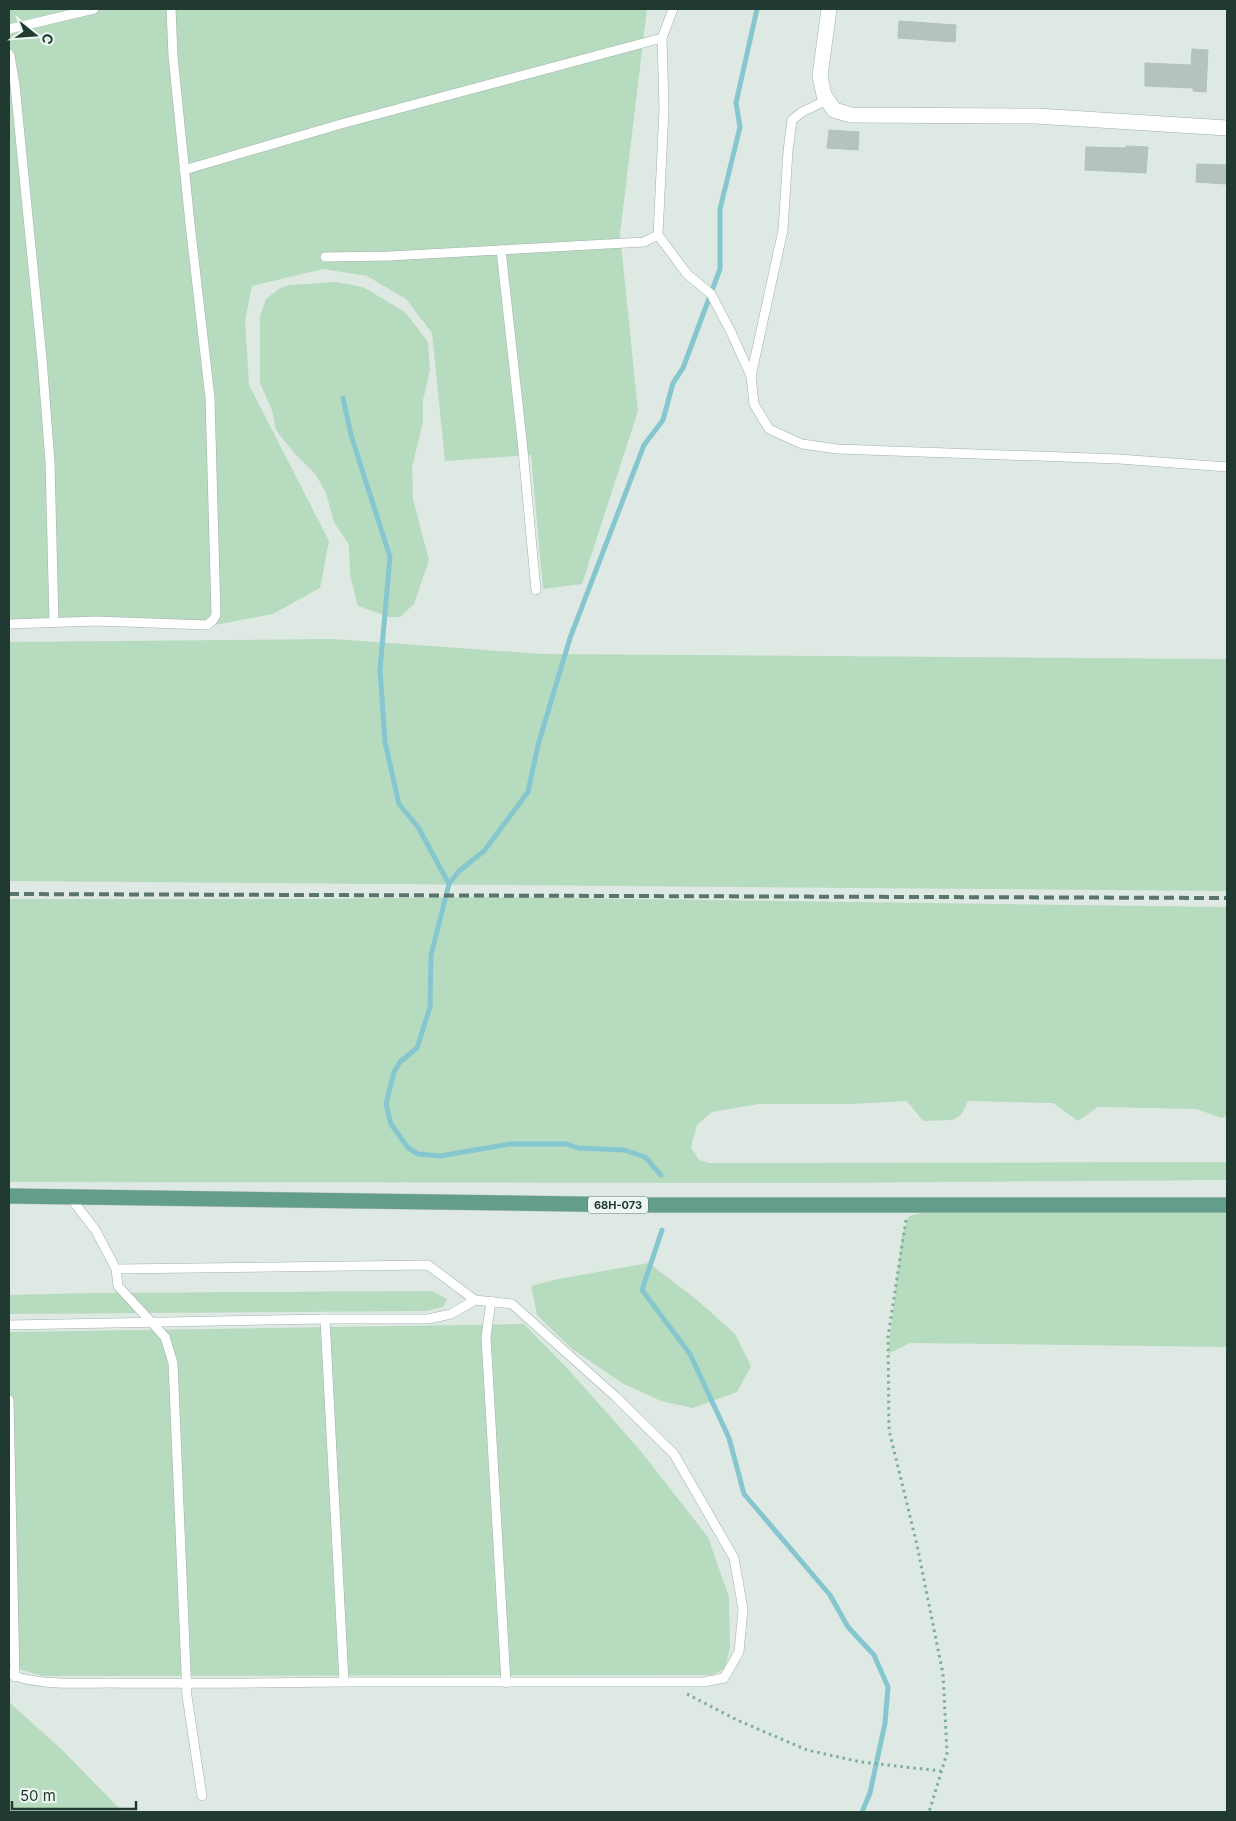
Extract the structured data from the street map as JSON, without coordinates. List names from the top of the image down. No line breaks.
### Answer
{"streets":{"main road":["68Н-073"]},"scale_bar":"50 m","north":"right"}
